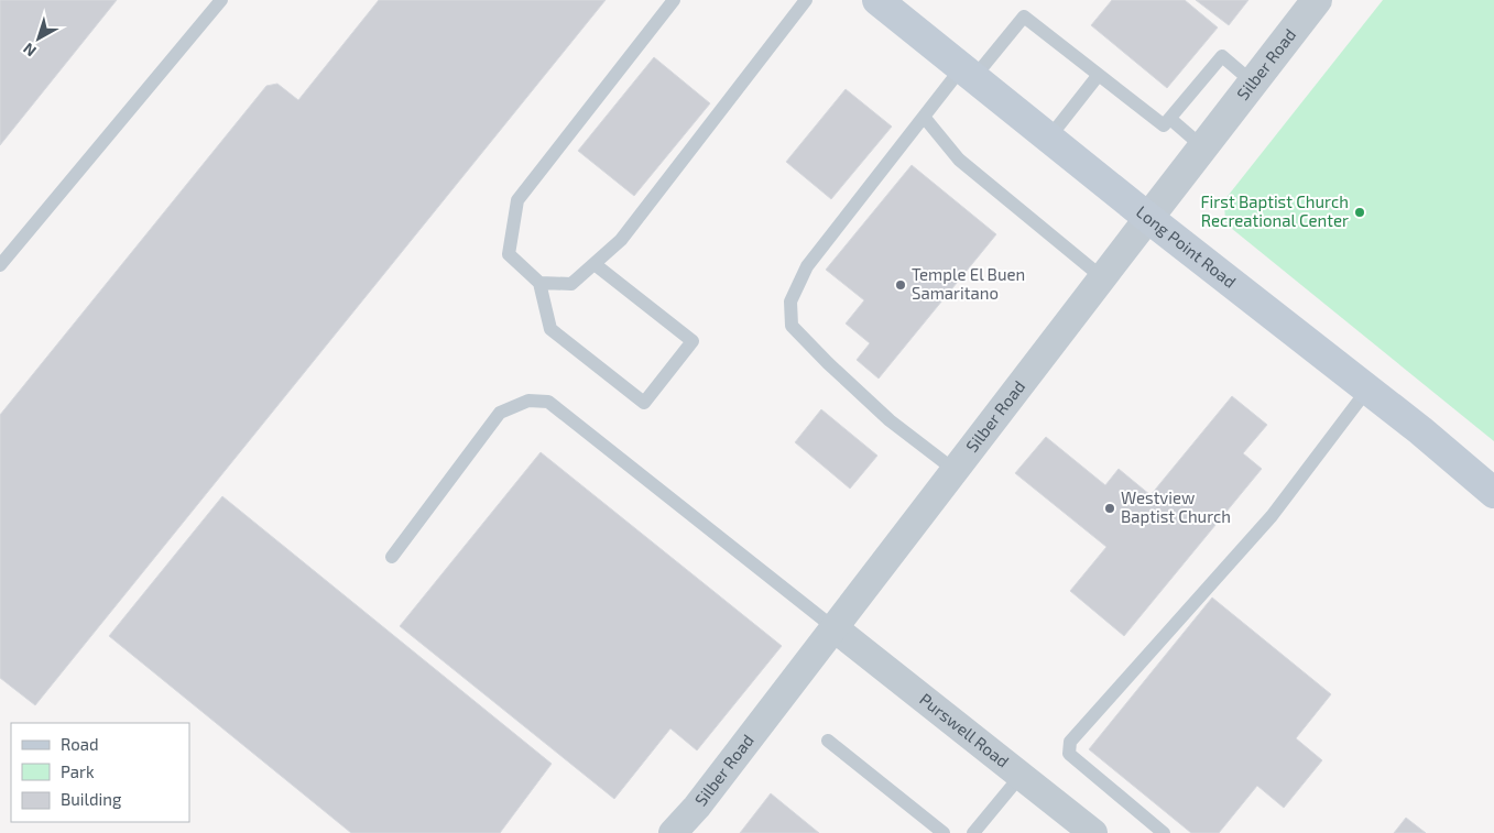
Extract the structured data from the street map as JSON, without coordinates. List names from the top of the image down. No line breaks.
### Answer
{"streets":{"main road":["Long Point Road"],"street":["Silber Road","Purswell Road"]},"crossings":[["Silber Road","Long Point Road"],["Silber Road","Purswell Road"]],"places":["First Baptist Church Recreational Center","Temple El Buen Samaritano","Westview Baptist Church"],"legend":["Road","Park","Building"],"north":"bottom left"}
